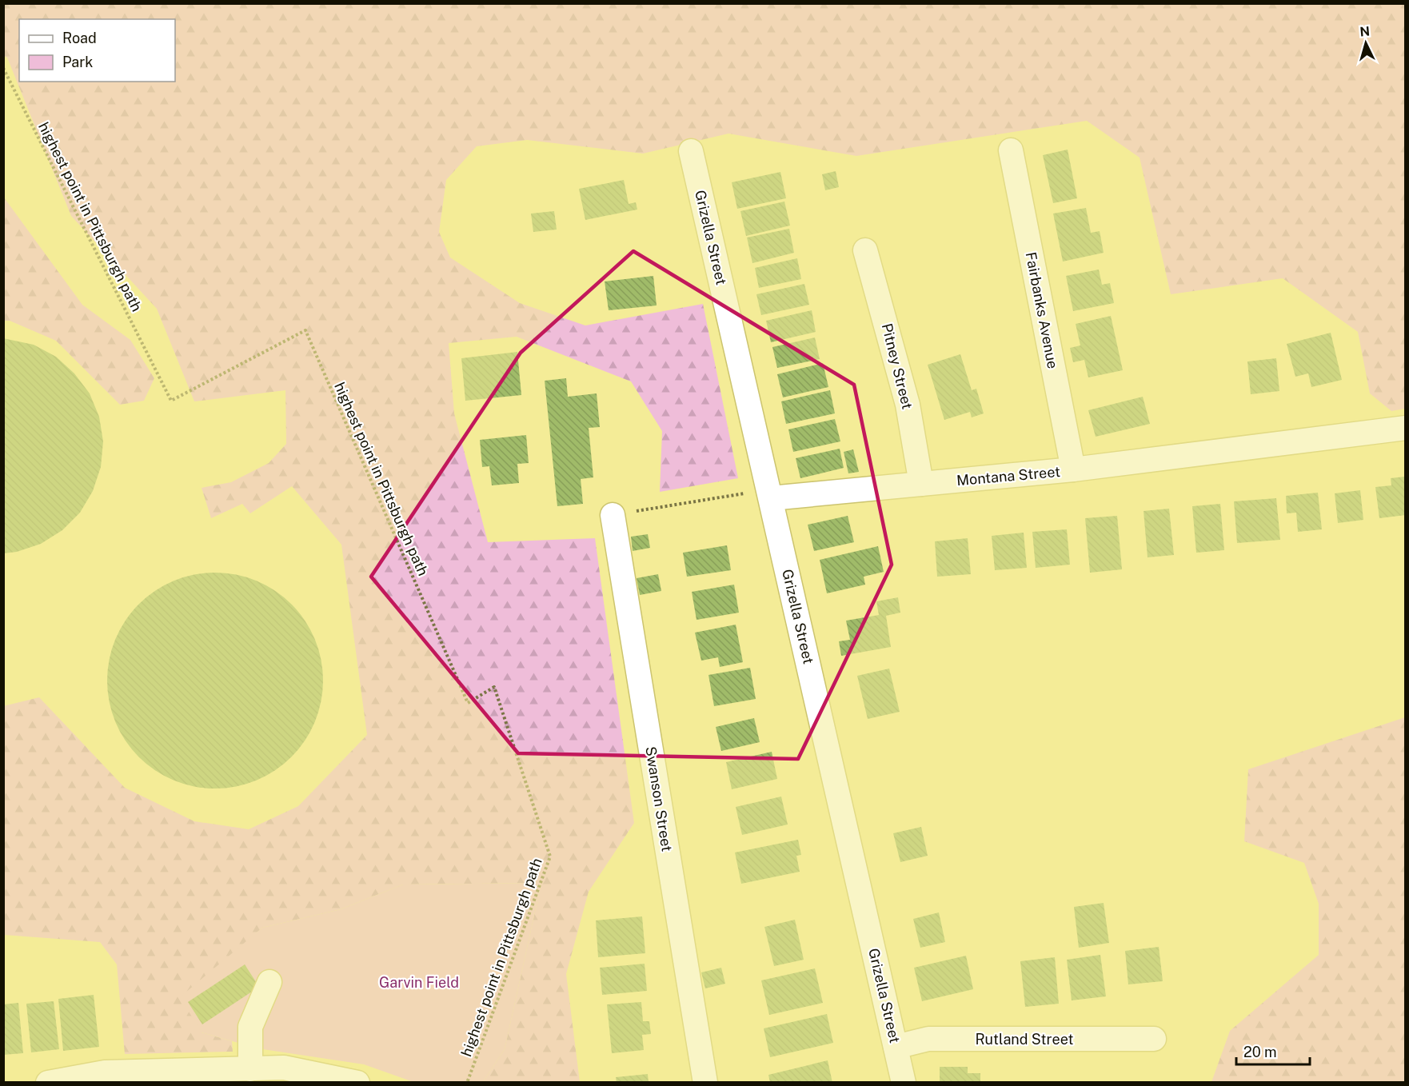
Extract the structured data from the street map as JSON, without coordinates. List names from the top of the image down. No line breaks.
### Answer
{"streets":{"street":["Grizella Street","Fairbanks Avenue","Pitney Street","Montana Street","Swanson Street","Rutland Street"],"path":["highest point in Pittsburgh path"]},"crossings":[["Grizella Street","Montana Street"],["Grizella Street","Rutland Street"],["Fairbanks Avenue","Montana Street"],["Pitney Street","Montana Street"]],"parks":["Garvin Field"],"legend":["Road","Park"],"scale_bar":"20 m","north":"top"}
